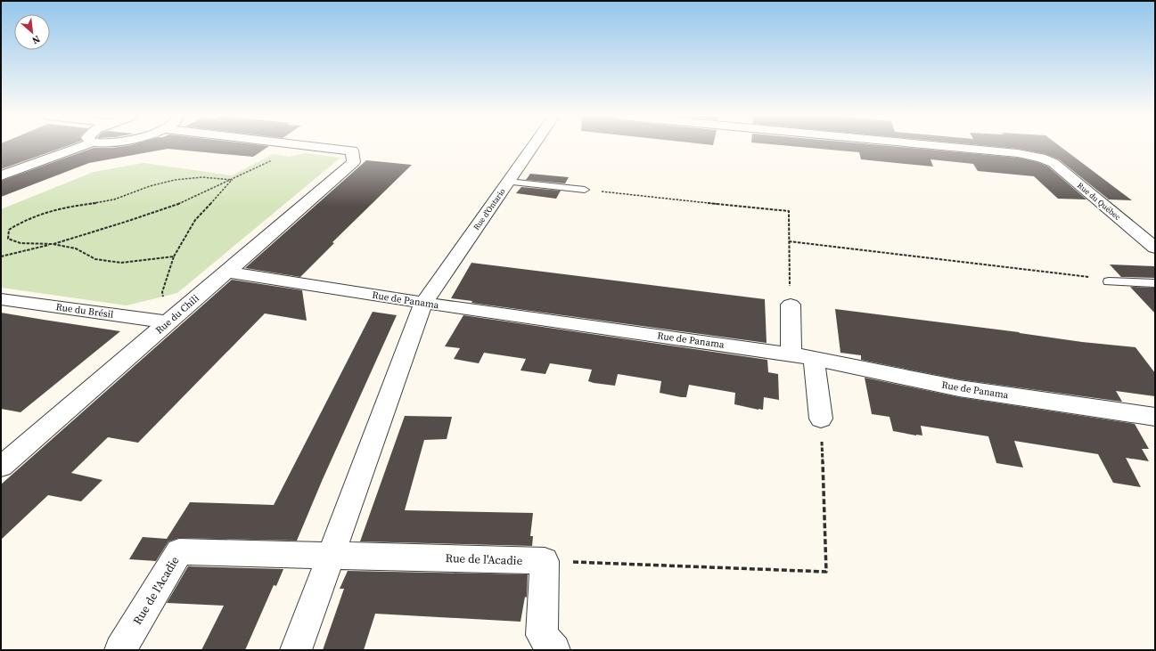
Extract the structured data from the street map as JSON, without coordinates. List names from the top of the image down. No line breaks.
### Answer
{"streets":{"street":["Rue du Québec","Rue d'Ontario","Rue de Panama","Rue du Brésil","Rue du Chili","Rue de l'Acadie"]},"crossings":[["Rue d'Ontario","Rue de Panama"],["Rue de Panama","Rue du Chili"],["Rue du Brésil","Rue du Chili"]],"north":"bottom right"}
